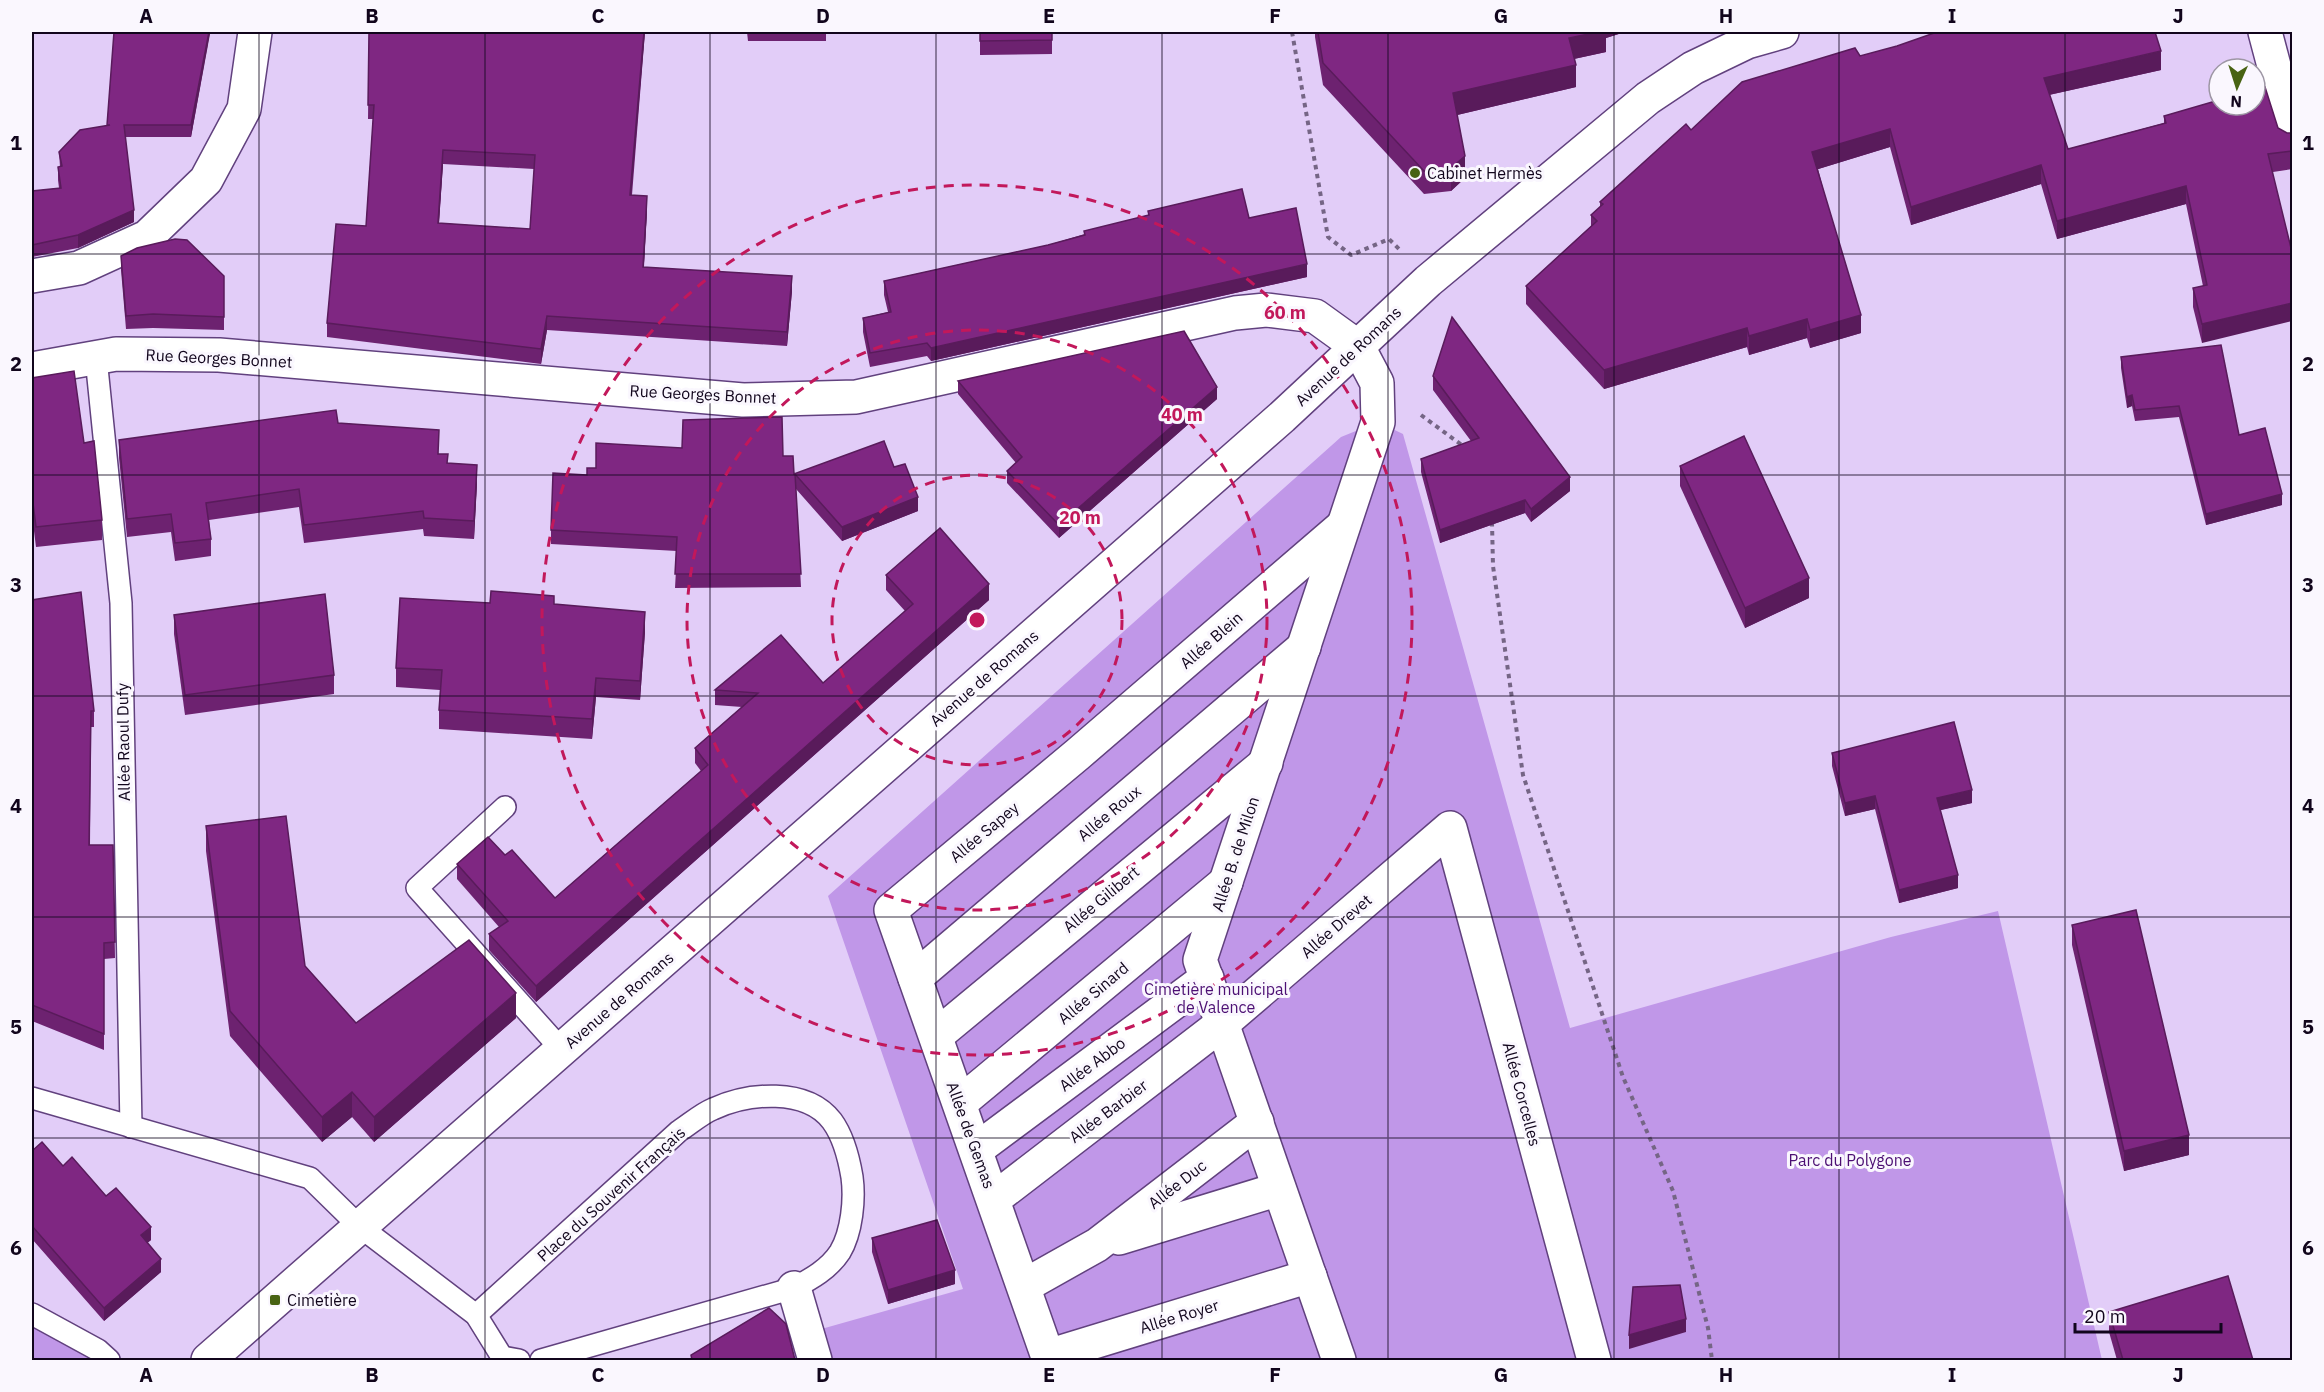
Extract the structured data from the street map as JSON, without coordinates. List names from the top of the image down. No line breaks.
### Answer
{"streets":{"street":["Avenue de Romans","Rue Georges Bonnet","Allée Blein","Allée Roux","Allée Sapey","Allée B. de Milon","Allée Gilibert","Allée Drevet","Allée Sinard","Allée Abbo","Allée Corcelles","Allée Barbier","Allée de Gemas","Allée Duc","Allée Royer"],"lane":["Allée Raoul Dufy","Place du Souvenir Français"]},"crossings":[["Avenue de Romans","Rue Georges Bonnet"],["Avenue de Romans","Allée B. de Milon"],["Rue Georges Bonnet","Allée Raoul Dufy"],["Rue Georges Bonnet","Allée B. de Milon"],["Allée Blein","Allée Sapey"],["Allée Blein","Allée B. de Milon"],["Allée Roux","Allée B. de Milon"],["Allée Roux","Allée de Gemas"],["Allée Sapey","Allée de Gemas"],["Allée B. de Milon","Allée Gilibert"],["Allée B. de Milon","Allée Drevet"],["Allée B. de Milon","Allée Sinard"],["Allée B. de Milon","Allée Abbo"],["Allée B. de Milon","Allée Barbier"],["Allée B. de Milon","Allée Duc"],["Allée B. de Milon","Allée Royer"],["Allée Gilibert","Allée de Gemas"],["Allée Drevet","Allée Corcelles"],["Allée Drevet","Allée Barbier"],["Allée Sinard","Allée de Gemas"],["Allée Abbo","Allée de Gemas"],["Allée Barbier","Allée de Gemas"],["Allée de Gemas","Allée Duc"],["Allée de Gemas","Allée Royer"]],"parks":["Cimetière municipal de Valence","Parc du Polygone"],"places":{"other":["Cabinet Hermès"],"transit":["Cimetière"]},"scale_bar":"20 m","north":"bottom","grid":{"columns":["A","B","C","D","E","F","G","H","I","J"],"rows":["1","2","3","4","5","6"]},"rings":["60 m","40 m","20 m"]}
